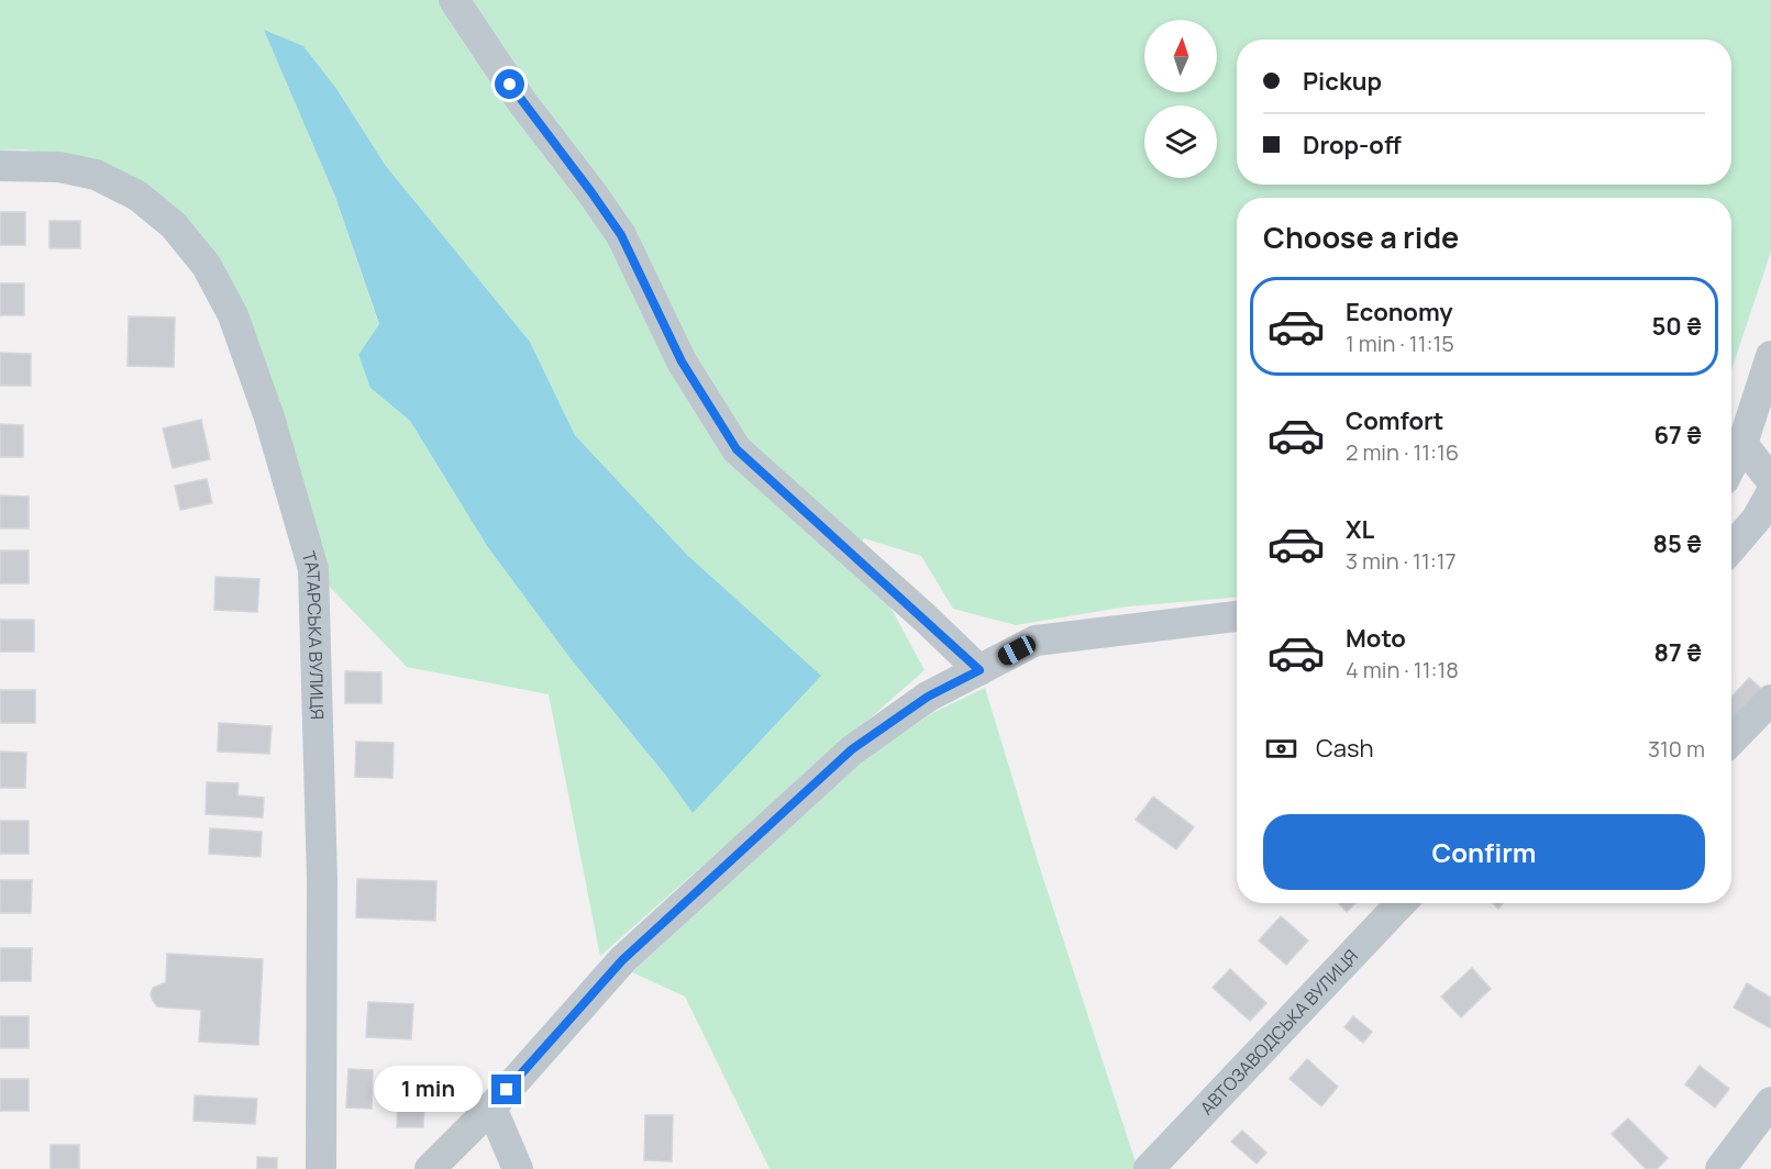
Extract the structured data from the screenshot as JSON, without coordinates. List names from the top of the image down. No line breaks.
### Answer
{"streets":{"street":["ТАТАРСЬКА ВУЛИЦЯ","АВТОЗАВОДСЬКА ВУЛИЦЯ"]},"north":"top","page":{"banner":["Pickup","Drop-off"],"heading":"Choose a ride","list":[{"name":"Economy","note":"1 min · 11:15","value":"50 ₴"},{"name":"Comfort","note":"2 min · 11:16","value":"67 ₴"},{"name":"XL","note":"3 min · 11:17","value":"85 ₴"},{"name":"Moto","note":"4 min · 11:18","value":"87 ₴"}],"pay":["Cash","310 m"],"buttons":"Confirm","bubble":"1 min"}}
